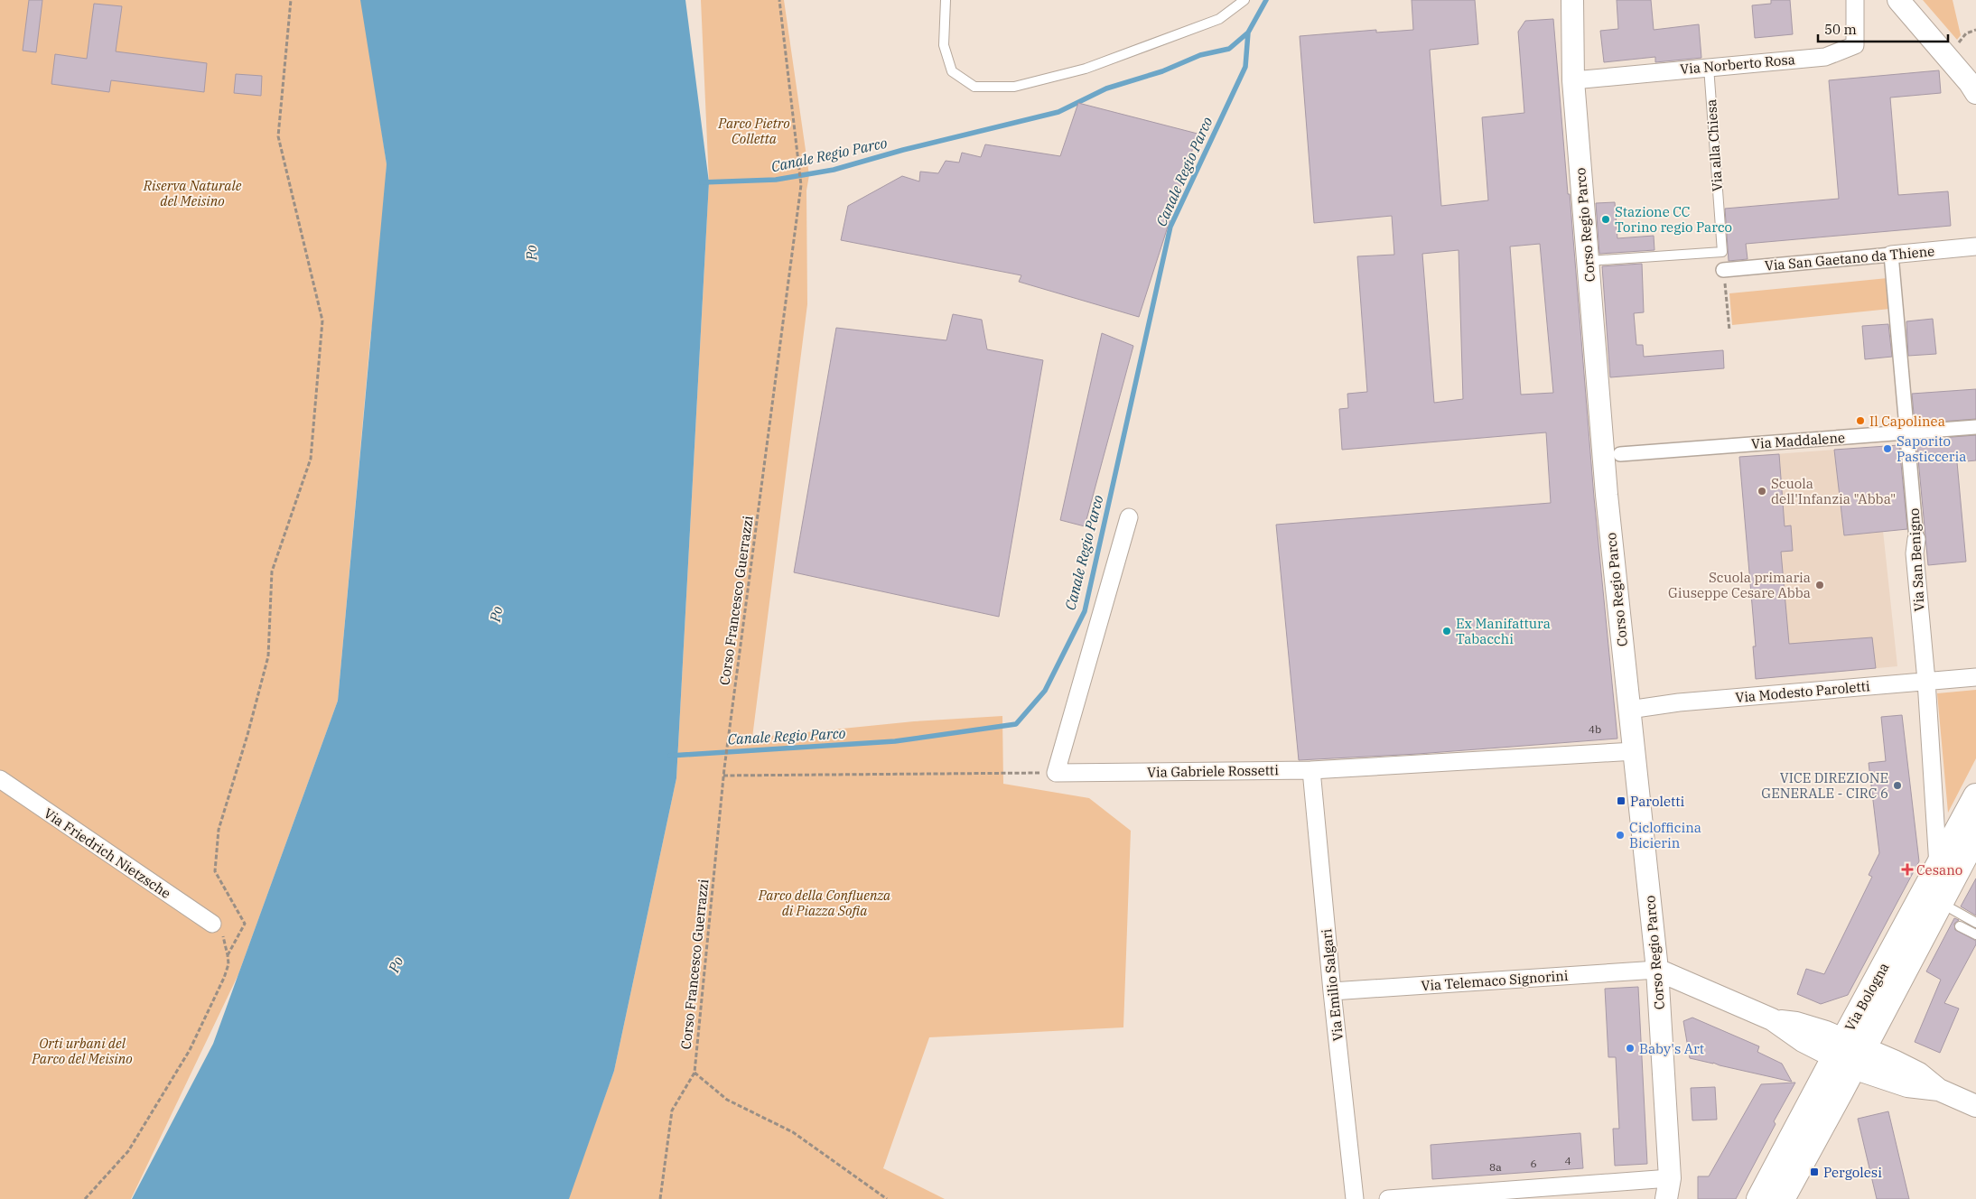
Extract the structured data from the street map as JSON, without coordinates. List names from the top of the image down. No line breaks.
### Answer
{"streets":{"main road":["Via Bologna"],"street":["Via Norberto Rosa","Corso Regio Parco","Via San Gaetano da Thiene","Via Maddalene","Via San Benigno","Via Modesto Paroletti","Via Gabriele Rossetti","Via Friedrich Nietzsche","Via Telemaco Signorini","Via Emilio Salgari"],"lane":["Via alla Chiesa"],"path":["Corso Francesco Guerrazzi"]},"crossings":[["Via Norberto Rosa","Via alla Chiesa"],["Via Norberto Rosa","Corso Regio Parco"],["Via alla Chiesa","Corso Regio Parco"],["Corso Regio Parco","Via Modesto Paroletti"],["Corso Regio Parco","Via Gabriele Rossetti"],["Corso Regio Parco","Via Telemaco Signorini"],["Via San Gaetano da Thiene","Via San Benigno"],["Via Maddalene","Via San Benigno"],["Via San Benigno","Via Modesto Paroletti"],["Via San Benigno","Via Bologna"],["Via Gabriele Rossetti","Via Emilio Salgari"],["Via Telemaco Signorini","Via Emilio Salgari"]],"water":["Canale Regio Parco","Po"],"parks":["Parco Pietro Colletta","Riserva Naturale del Meisino","Parco della Confluenza di Piazza Sofia","Orti urbani del Parco del Meisino"],"places":{"other":["Stazione CC Torino regio Parco","Il Capolinea","Saporito Pasticceria","Scuola dell'Infanzia \"Abba\"","Scuola primaria Giuseppe Cesare Abba","Ex Manifattura Tabacchi","VICE DIREZIONE GENERALE - CIRC 6","Ciclofficina Bicierin","Baby's Art"],"transit":["Paroletti","Pergolesi"],"health":["Cesano"]},"house_numbers":["4b","4","6","8a"],"scale_bar":"50 m"}
